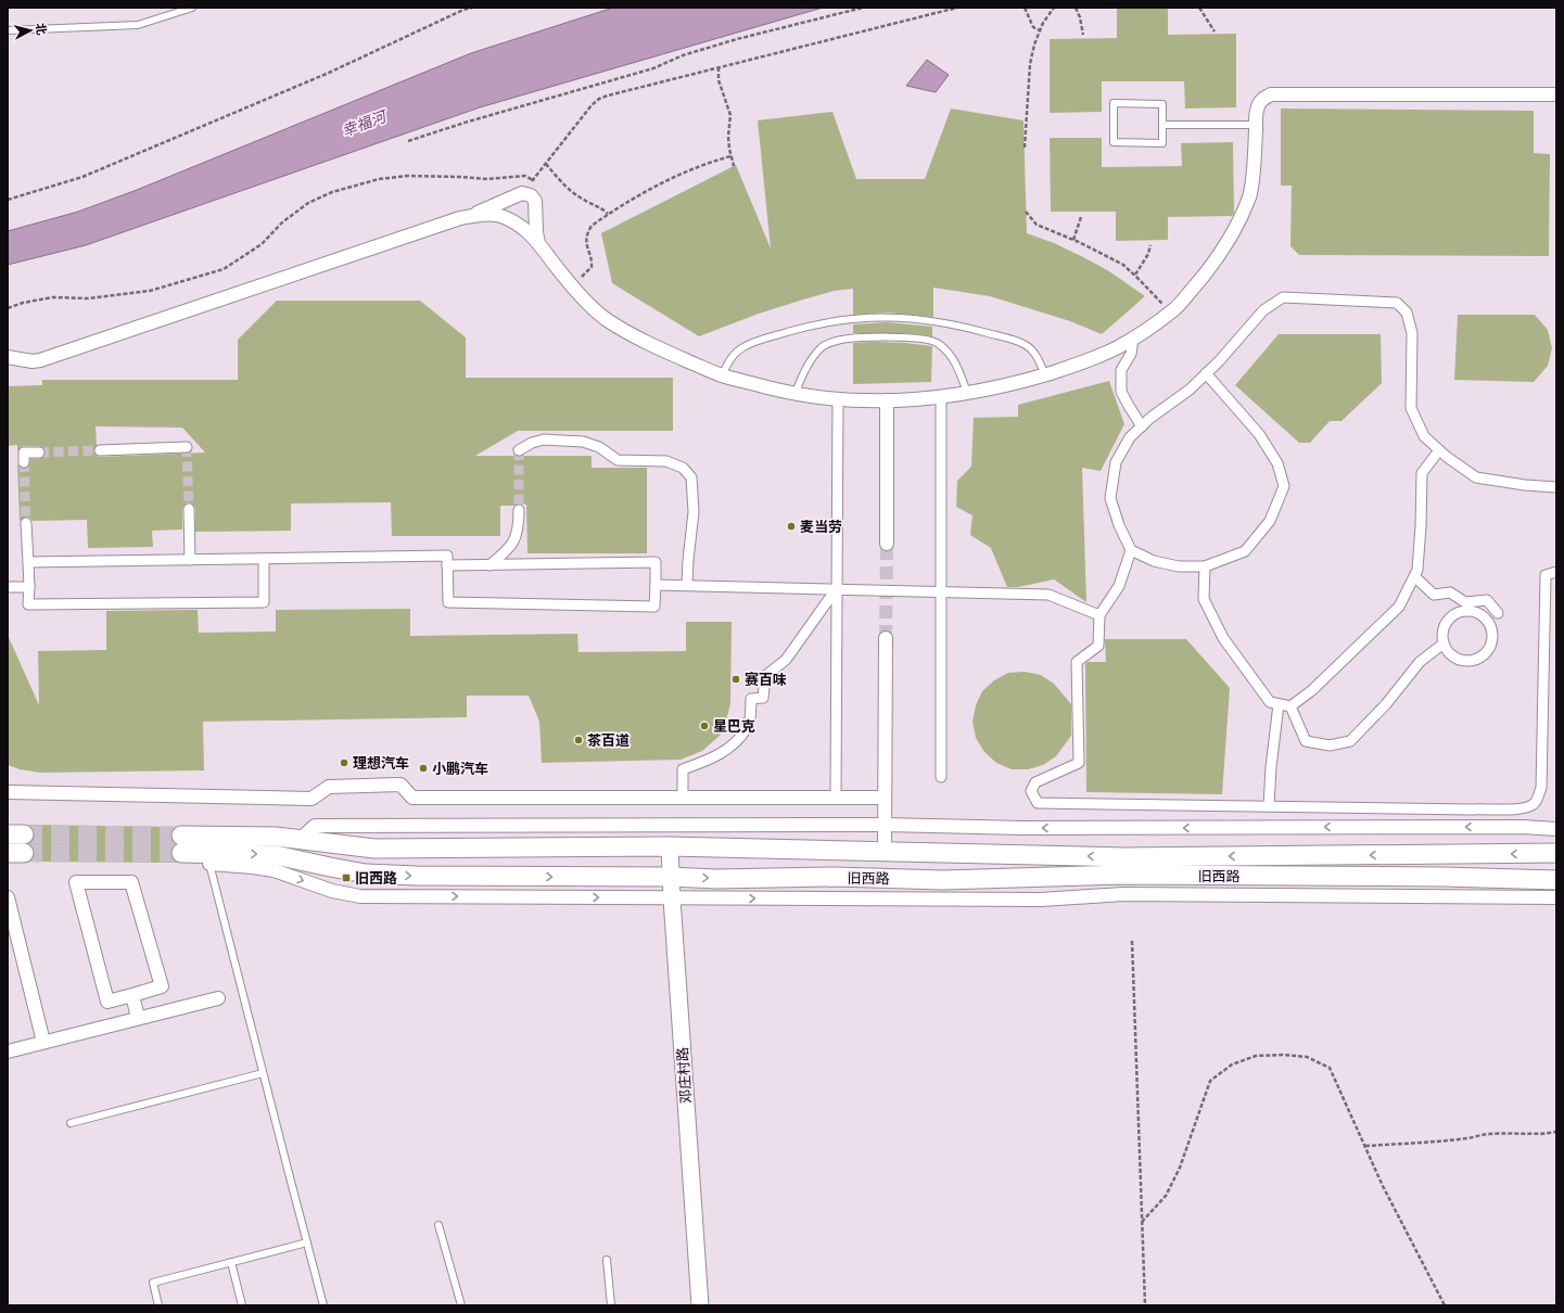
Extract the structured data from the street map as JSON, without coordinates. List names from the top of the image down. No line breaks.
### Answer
{"streets":{"main road":["旧西路"],"street":["邓庄村路"]},"crossings":[["旧西路","邓庄村路"]],"water":["幸福河"],"places":{"other":["麦当劳","赛百味","星巴克","茶百道","理想汽车","小鹏汽车"],"transit":["旧西路"]},"north":"right"}
